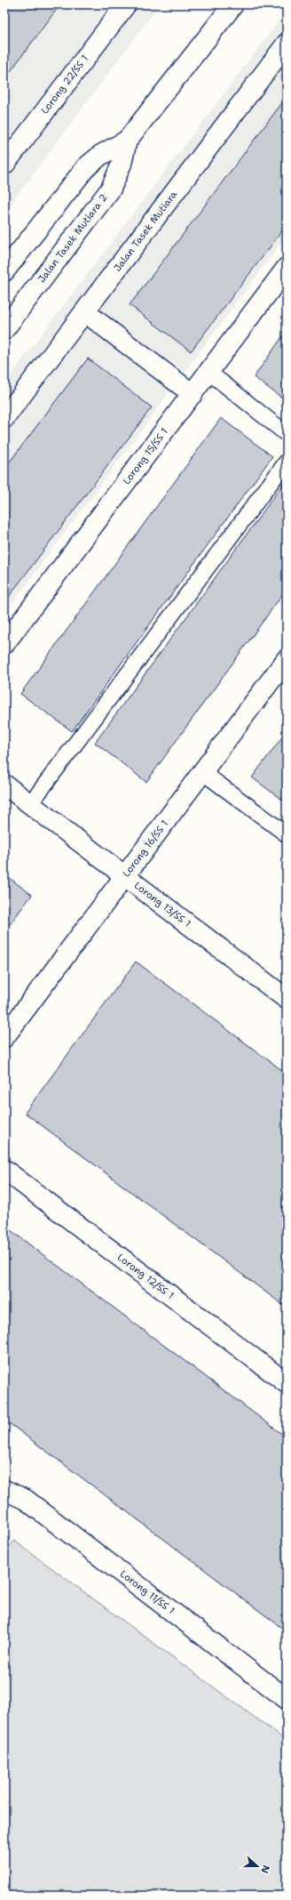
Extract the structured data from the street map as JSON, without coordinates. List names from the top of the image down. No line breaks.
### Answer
{"streets":{"street":["Lorong 22/SS 1","Jalan Tasek Mutiara","Jalan Tasek Mutiara 2","Lorong 15/SS 1","Lorong 16/SS 1","Lorong 13/SS 1","Lorong 12/SS 1","Lorong 11/SS 1"]},"crossings":[["Lorong 16/SS 1","Lorong 13/SS 1"]],"north":"right"}
